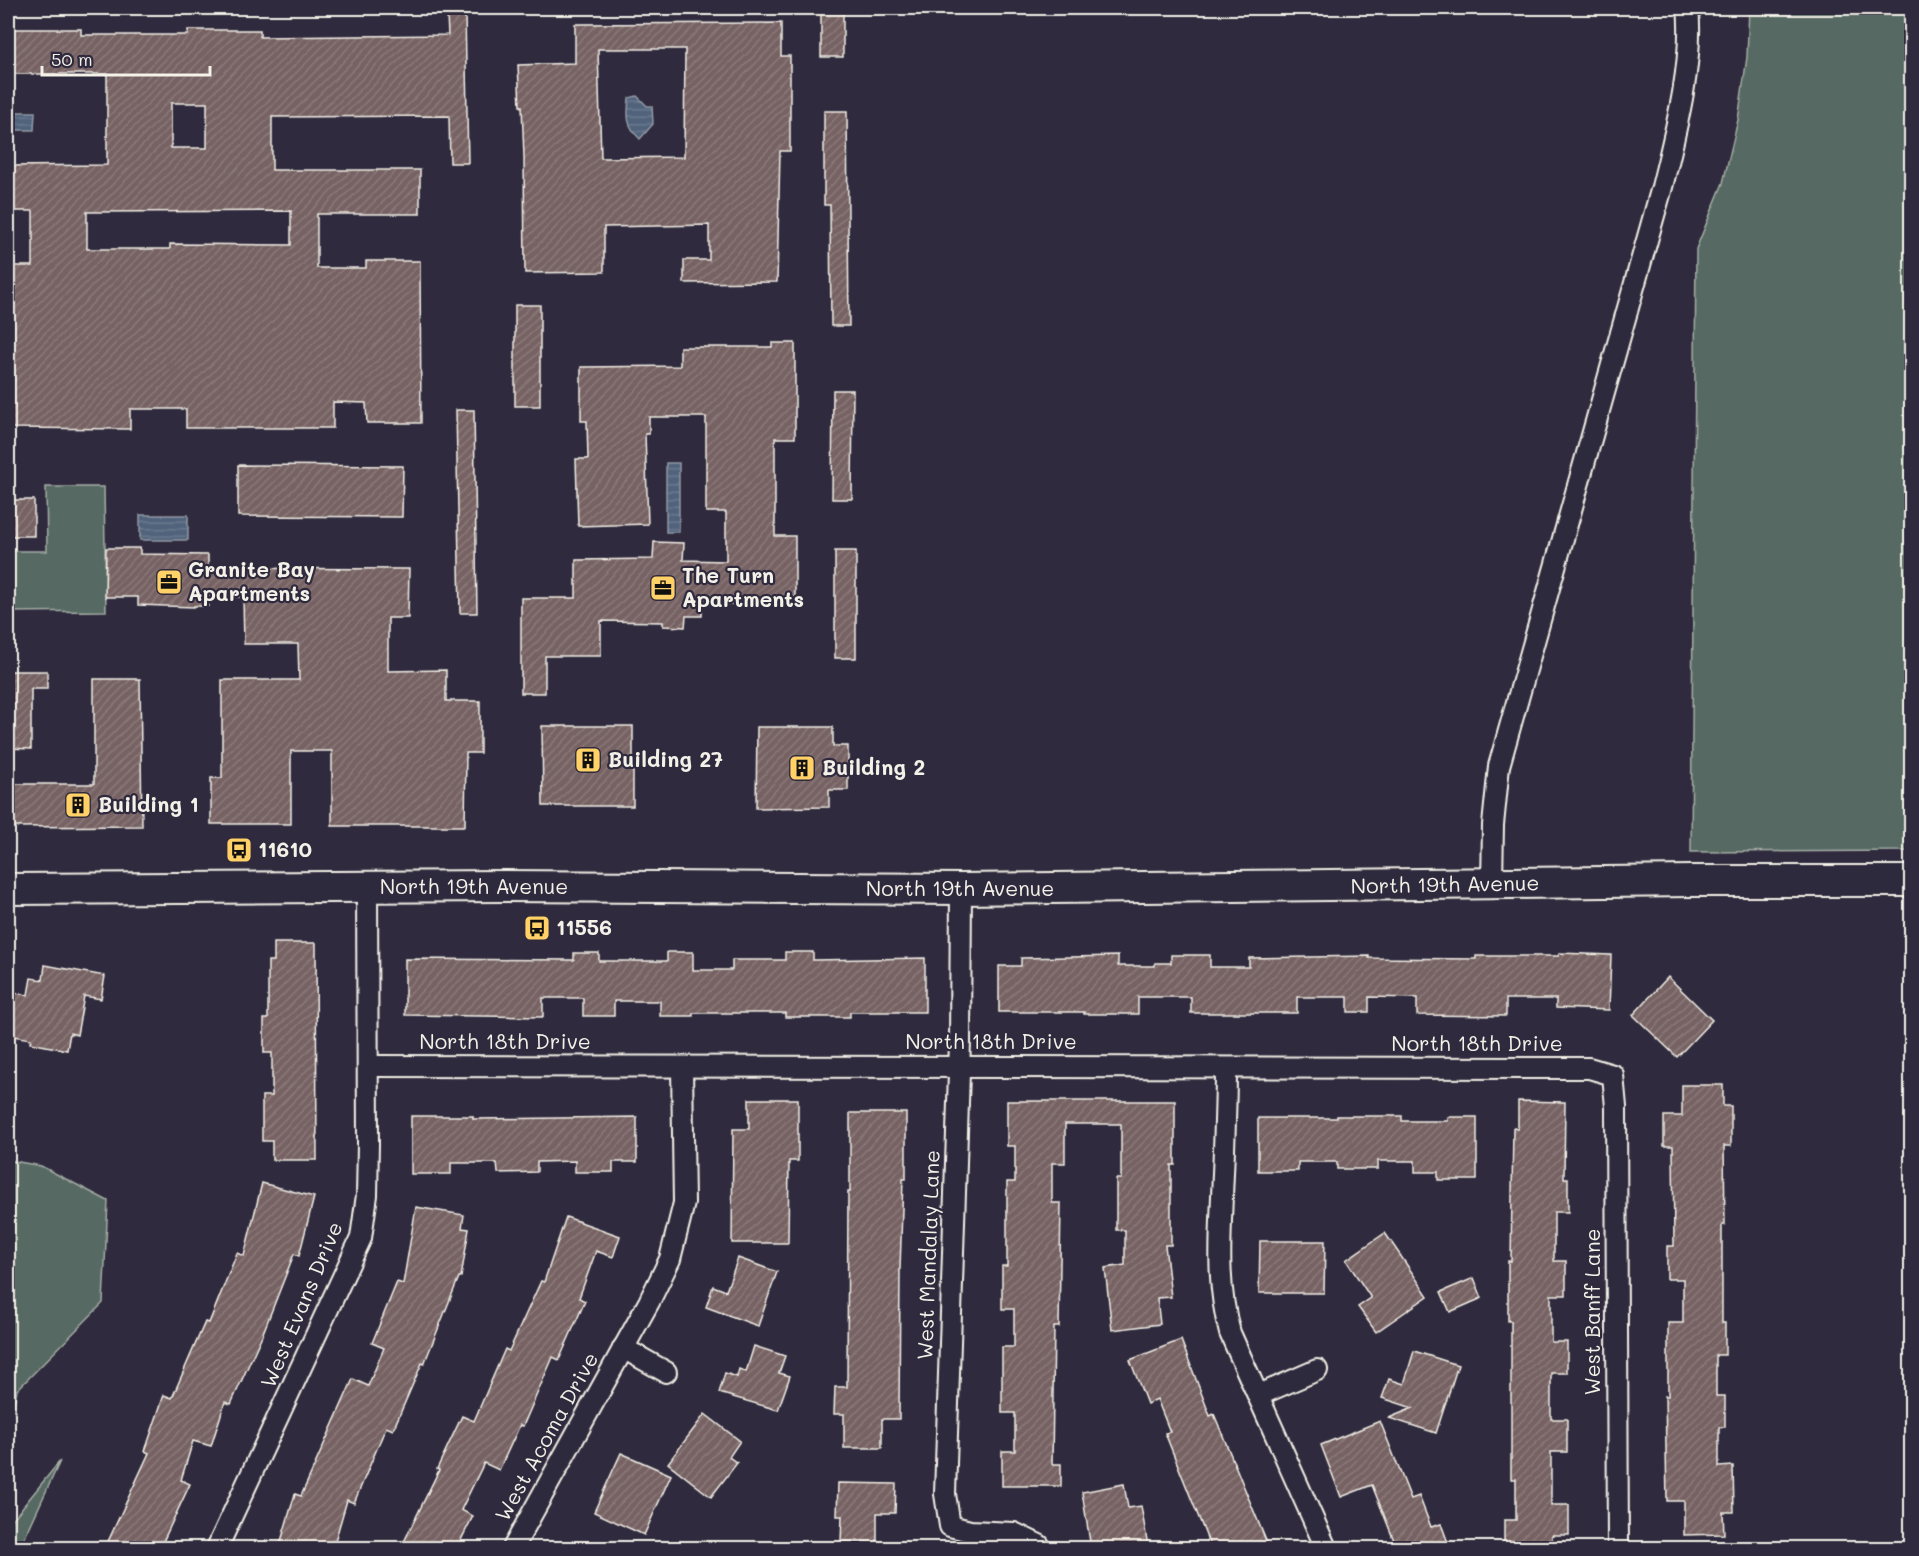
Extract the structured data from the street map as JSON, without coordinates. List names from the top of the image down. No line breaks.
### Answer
{"streets":{"main road":["North 19th Avenue"],"street":["North 18th Drive","West Mandalay Lane","West Evans Drive","West Banff Lane","West Acoma Drive"]},"crossings":[["North 19th Avenue","West Mandalay Lane"],["North 19th Avenue","West Evans Drive"],["North 18th Drive","West Mandalay Lane"],["North 18th Drive","West Evans Drive"],["North 18th Drive","West Banff Lane"],["North 18th Drive","West Acoma Drive"]],"places":{"office":["Granite Bay Apartments","The Turn Apartments"],"building":["Building 27","Building 2","Building 1"],"bus stop":["11610","11556"]},"scale_bar":"50 m"}
